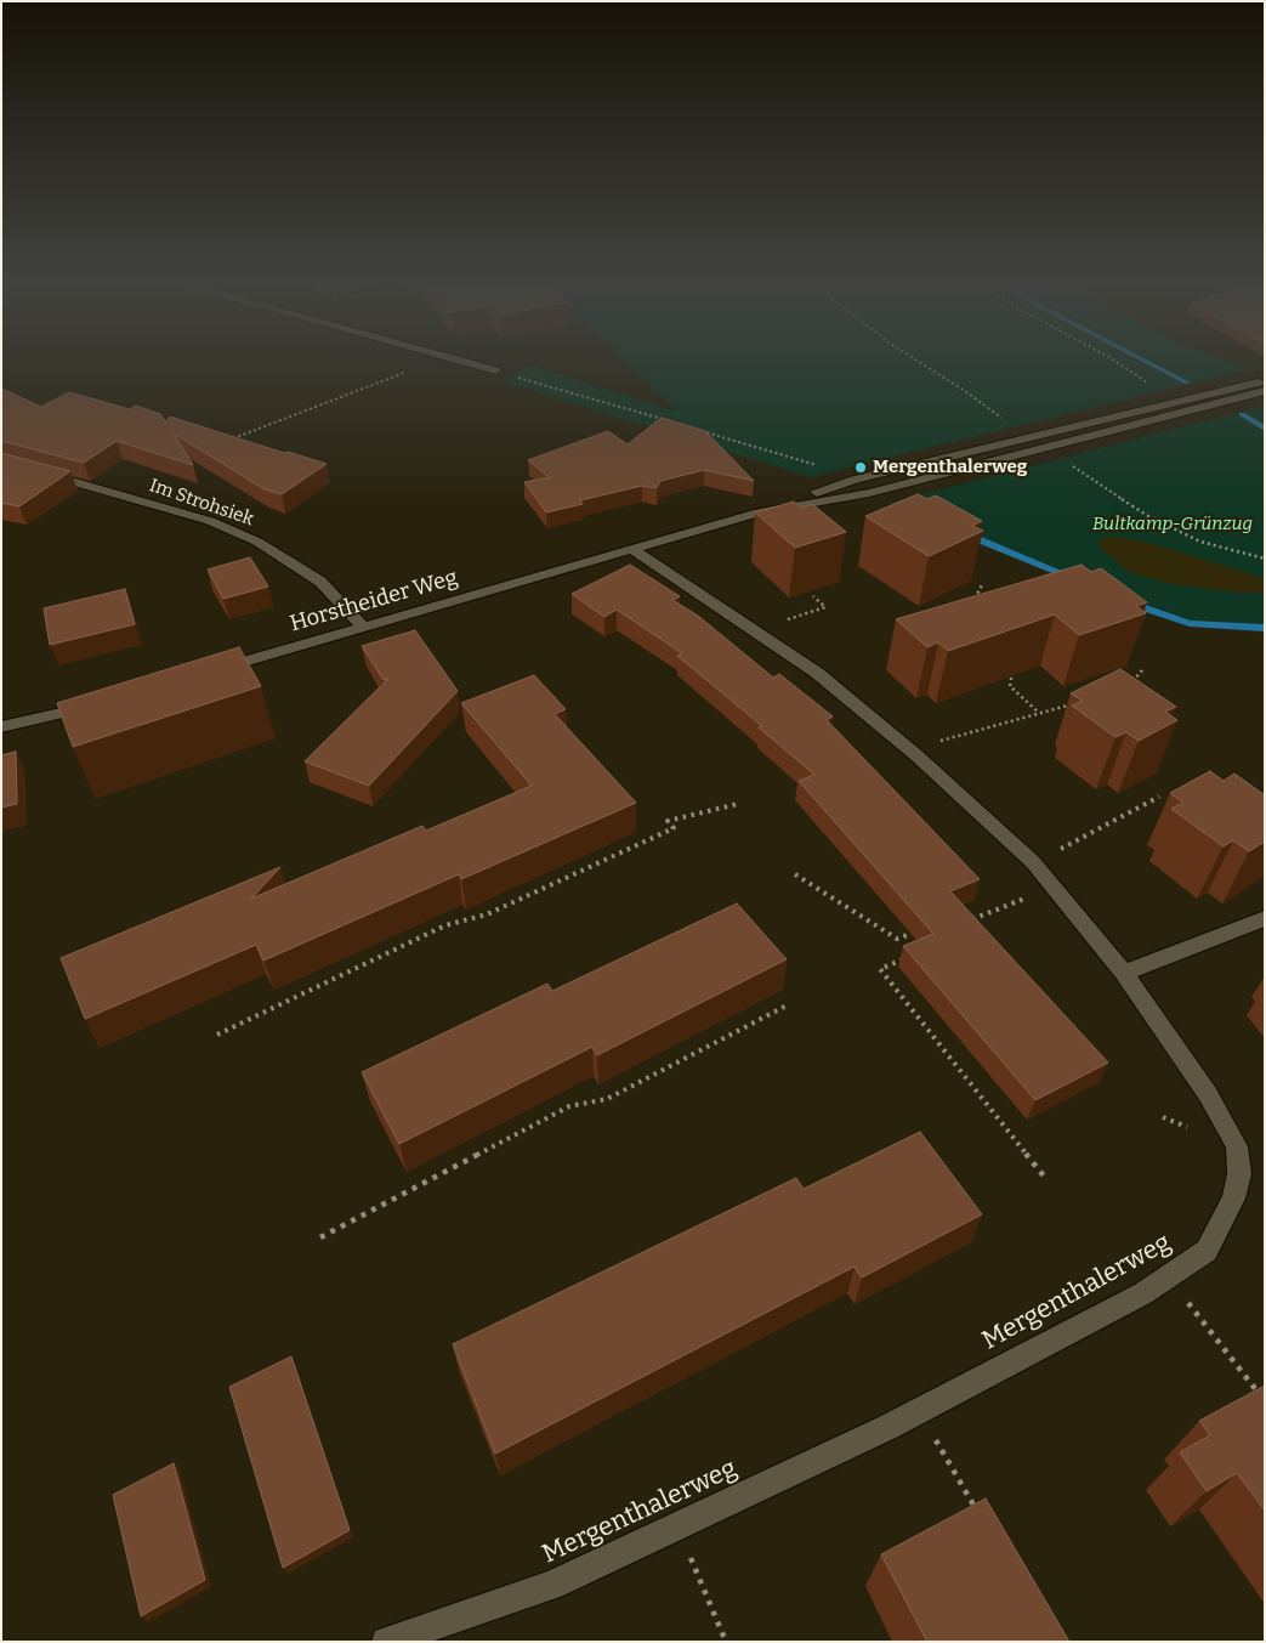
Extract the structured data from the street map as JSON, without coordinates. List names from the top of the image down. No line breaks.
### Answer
{"streets":{"street":["Im Strohsiek","Horstheider Weg","Mergenthalerweg"]},"crossings":[["Im Strohsiek","Horstheider Weg"],["Horstheider Weg","Mergenthalerweg"]],"parks":["Bultkamp-Grünzug"],"places":["Mergenthalerweg"]}
